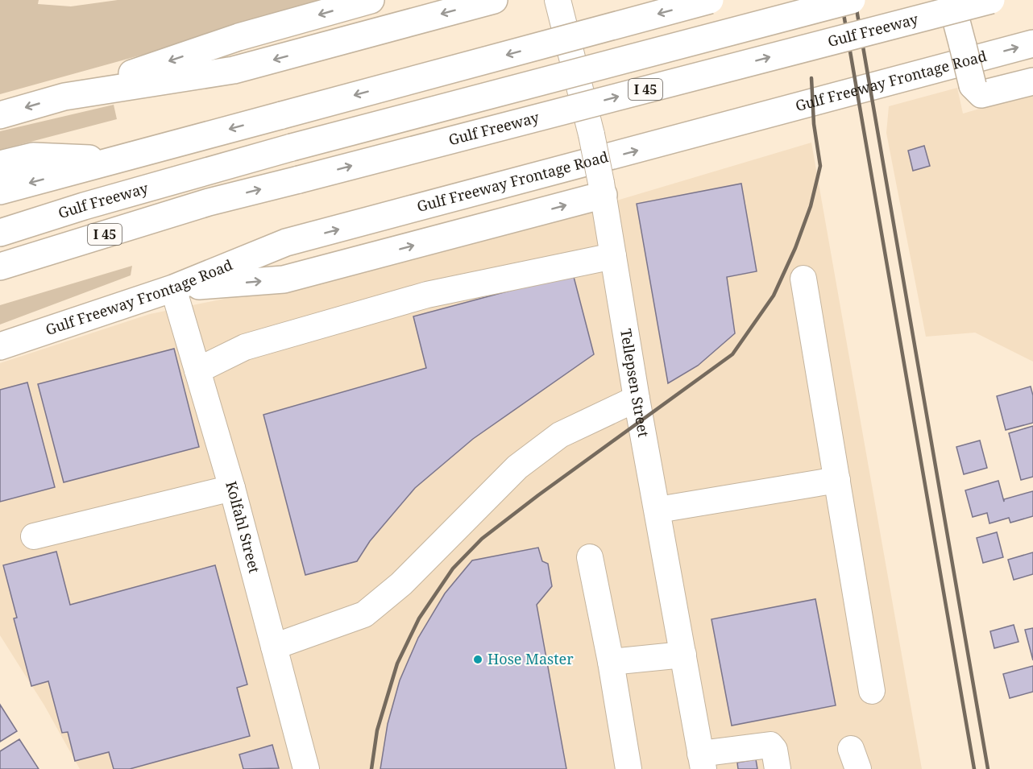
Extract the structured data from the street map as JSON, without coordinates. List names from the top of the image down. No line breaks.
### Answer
{"streets":{"main road":["Gulf Freeway","Gulf Freeway Frontage Road","I 45"],"street":["Tellepsen Street","Kolfahl Street"]},"crossings":[["Gulf Freeway Frontage Road","Kolfahl Street"]],"places":["Hose Master"]}
